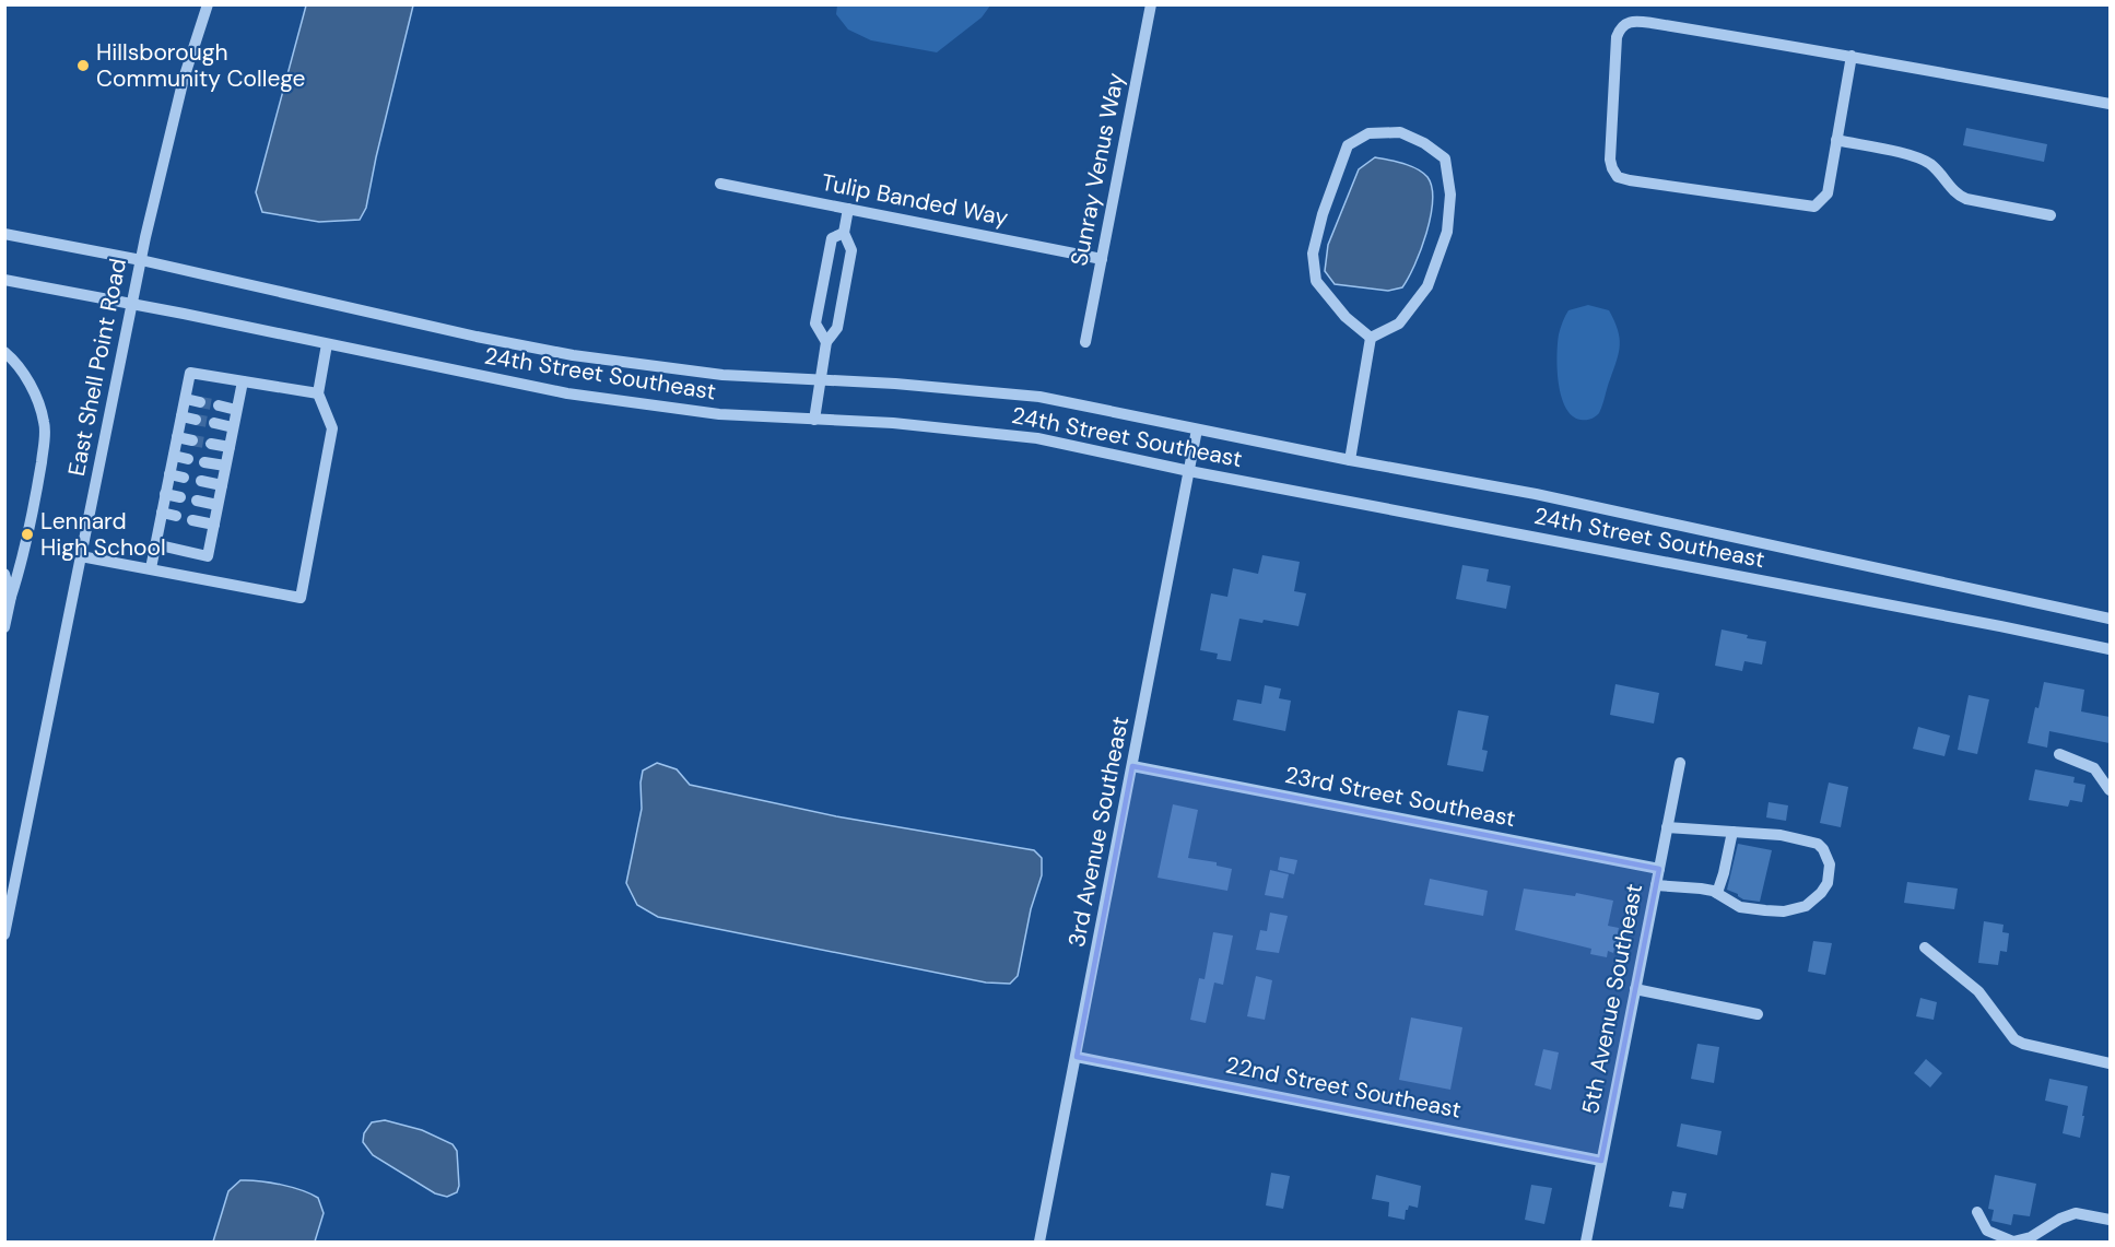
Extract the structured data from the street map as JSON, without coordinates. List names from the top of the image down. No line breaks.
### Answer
{"streets":{"street":["Sunray Venus Way","Tulip Banded Way","East Shell Point Road","24th Street Southeast","23rd Street Southeast","3rd Avenue Southeast","5th Avenue Southeast","22nd Street Southeast"]},"crossings":[["Sunray Venus Way","Tulip Banded Way"],["East Shell Point Road","24th Street Southeast"],["24th Street Southeast","3rd Avenue Southeast"],["23rd Street Southeast","3rd Avenue Southeast"],["23rd Street Southeast","5th Avenue Southeast"],["3rd Avenue Southeast","22nd Street Southeast"],["5th Avenue Southeast","22nd Street Southeast"]],"places":["Hillsborough Community College","Lennard High School"]}
